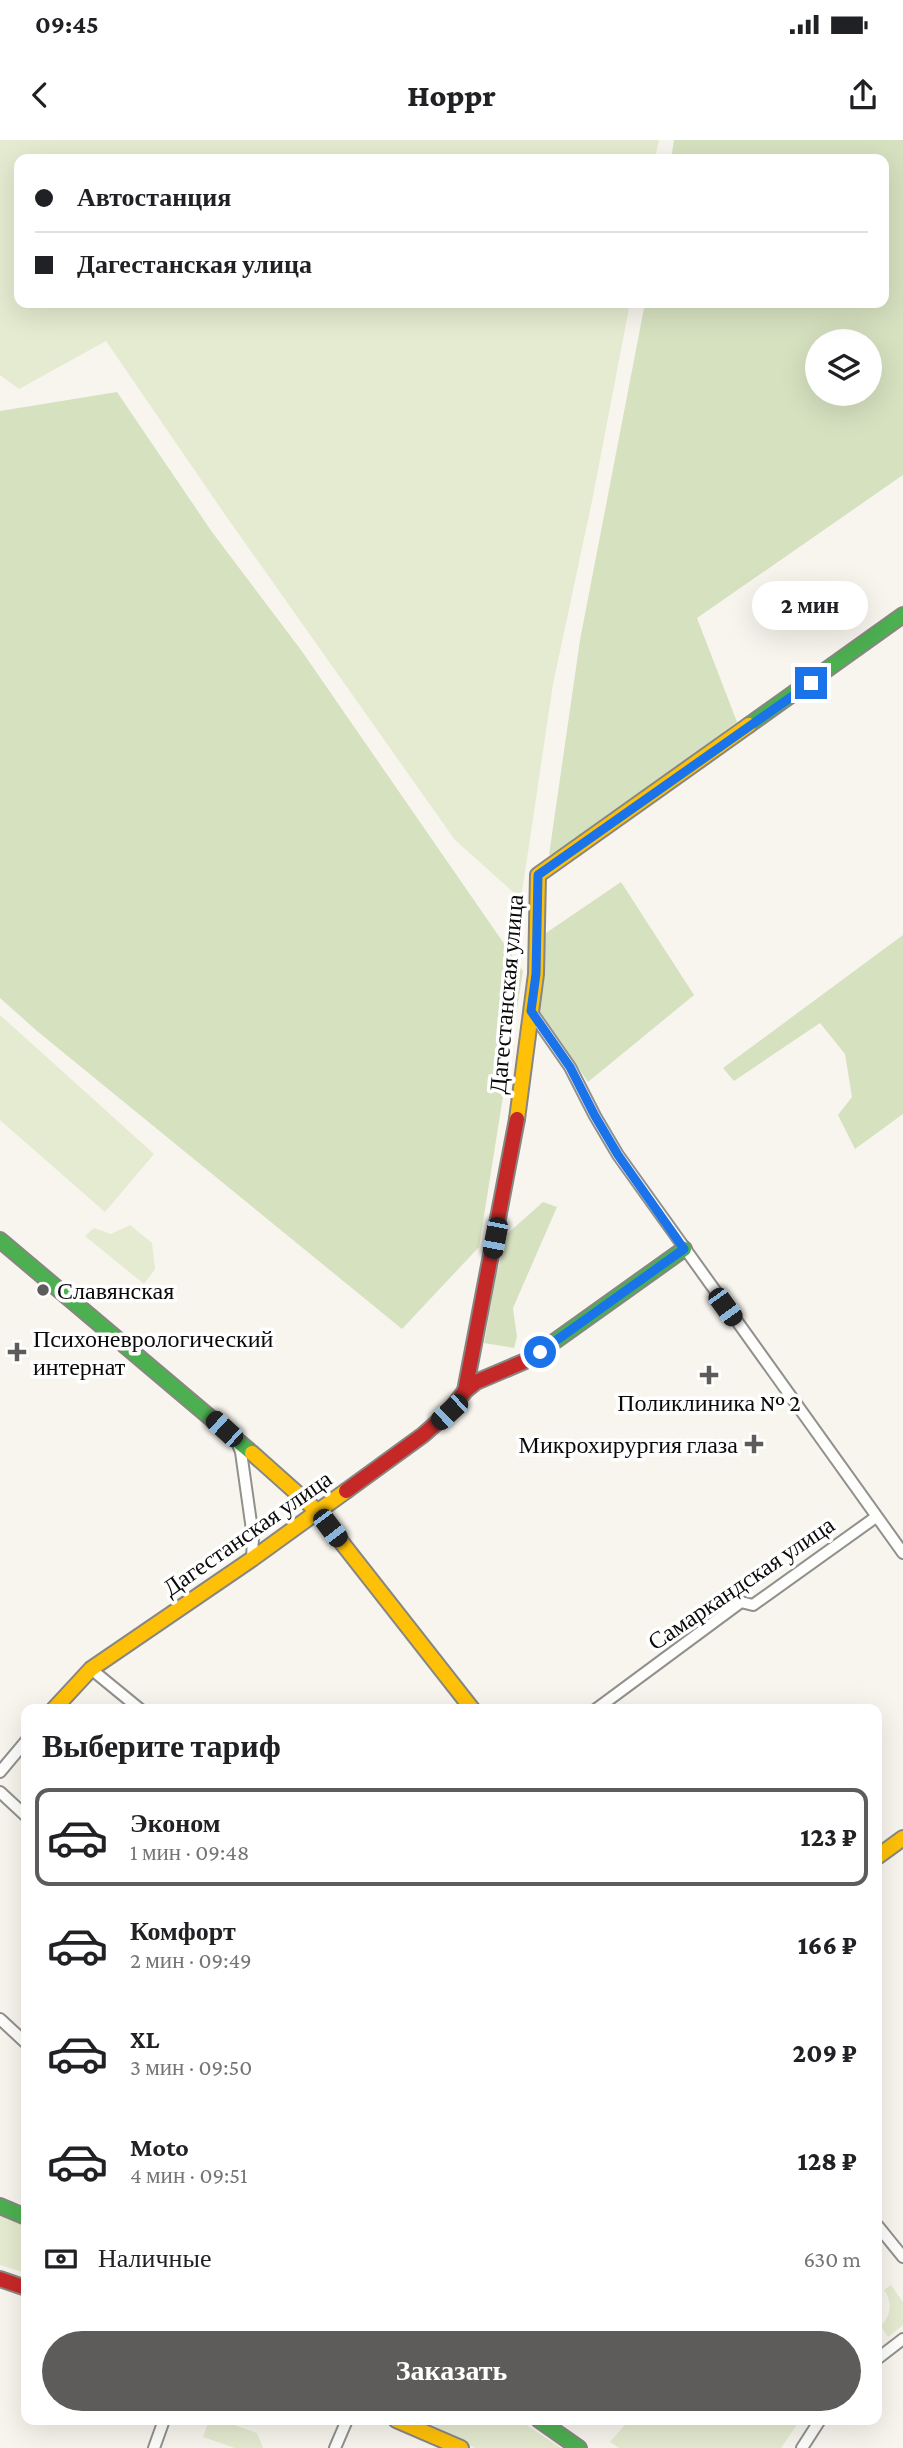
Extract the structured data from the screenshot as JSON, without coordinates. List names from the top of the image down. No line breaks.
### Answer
{"streets":{"street":["Дагестанская улица","Самаркандская улица"]},"places":{"other":["Славянская"],"health":["Психоневрологический интернат","Поликлиника № 2","Микрохирургия глаза"]},"page":{"status":"09:45","header":"Hoppr","banner":["Автостанция","Дагестанская улица"],"bubble":"2 мин","heading":"Выберите тариф","list":[{"name":"Эконом","note":"1 мин · 09:48","value":"123 ₽"},{"name":"Комфорт","note":"2 мин · 09:49","value":"166 ₽"},{"name":"XL","note":"3 мин · 09:50","value":"209 ₽"},{"name":"Moto","note":"4 мин · 09:51","value":"128 ₽"}],"pay":["Наличные","630 m"],"buttons":"Заказать"}}
